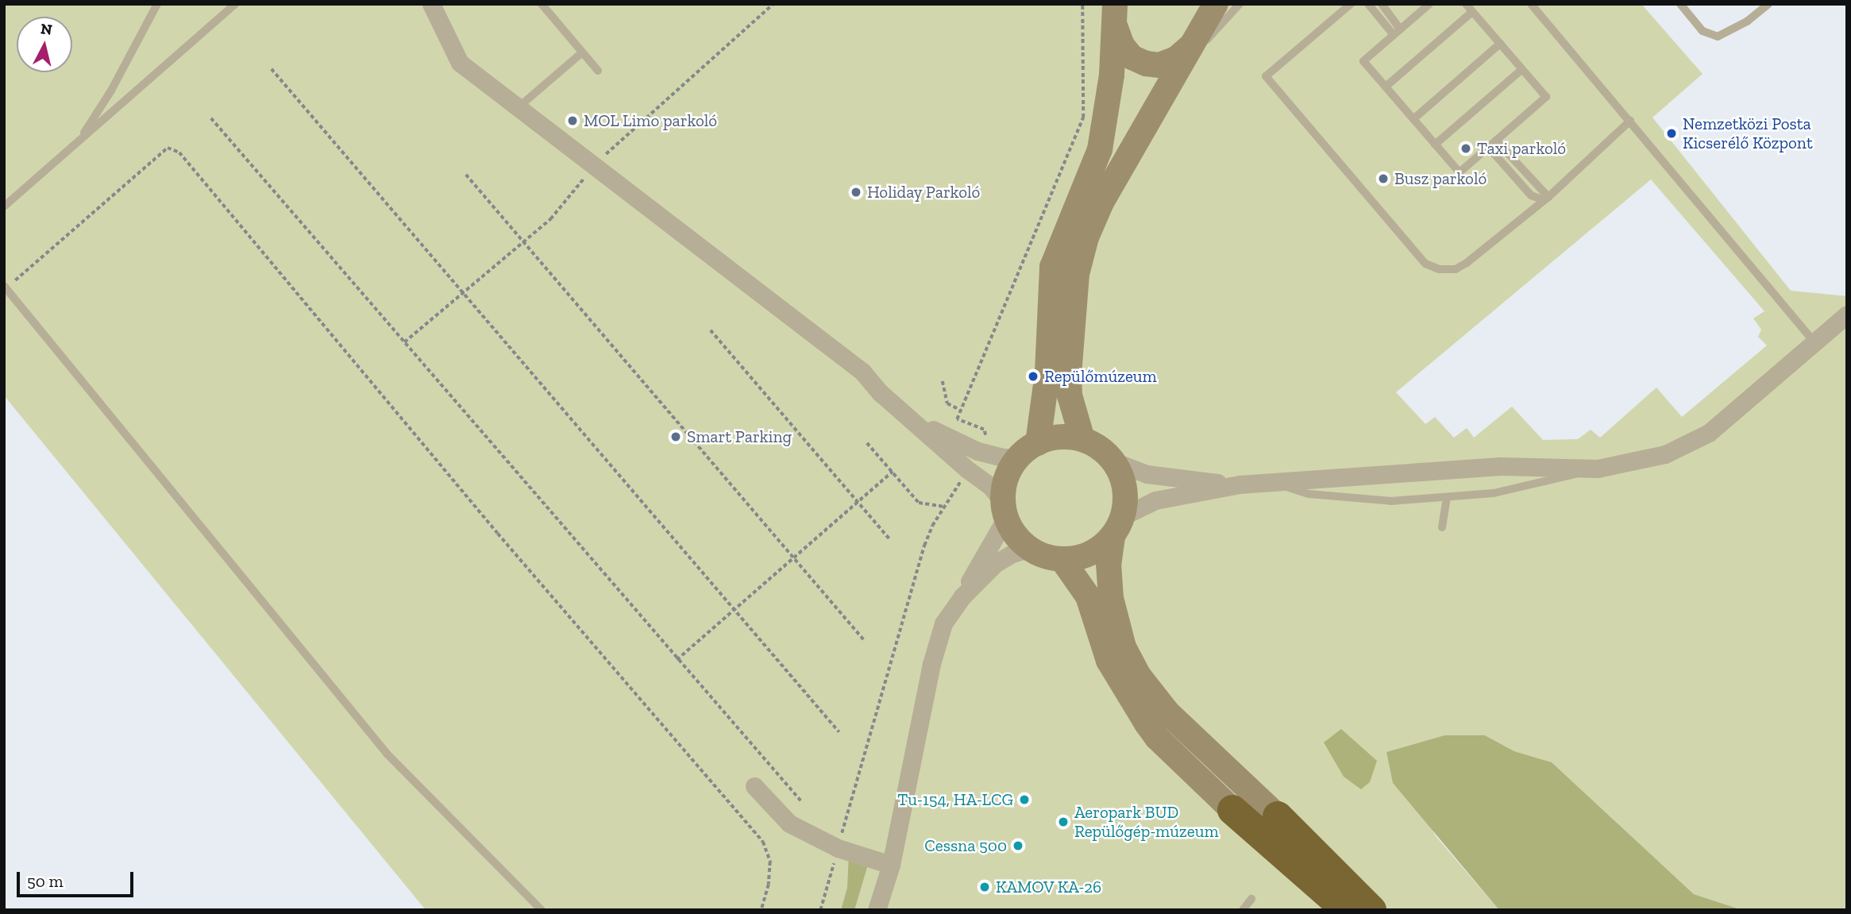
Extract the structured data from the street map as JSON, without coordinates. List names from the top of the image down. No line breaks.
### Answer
{"places":["MOL Limo parkoló","Nemzetközi Posta Kicserélő Központ","Taxi parkoló","Busz parkoló","Holiday Parkoló","Repülőmúzeum","Smart Parking","Tu-154, HA-LCG","Aeropark BUD Repülőgép-múzeum","Cessna 500","KAMOV KA-26"],"scale_bar":"50 m","north":"top"}
